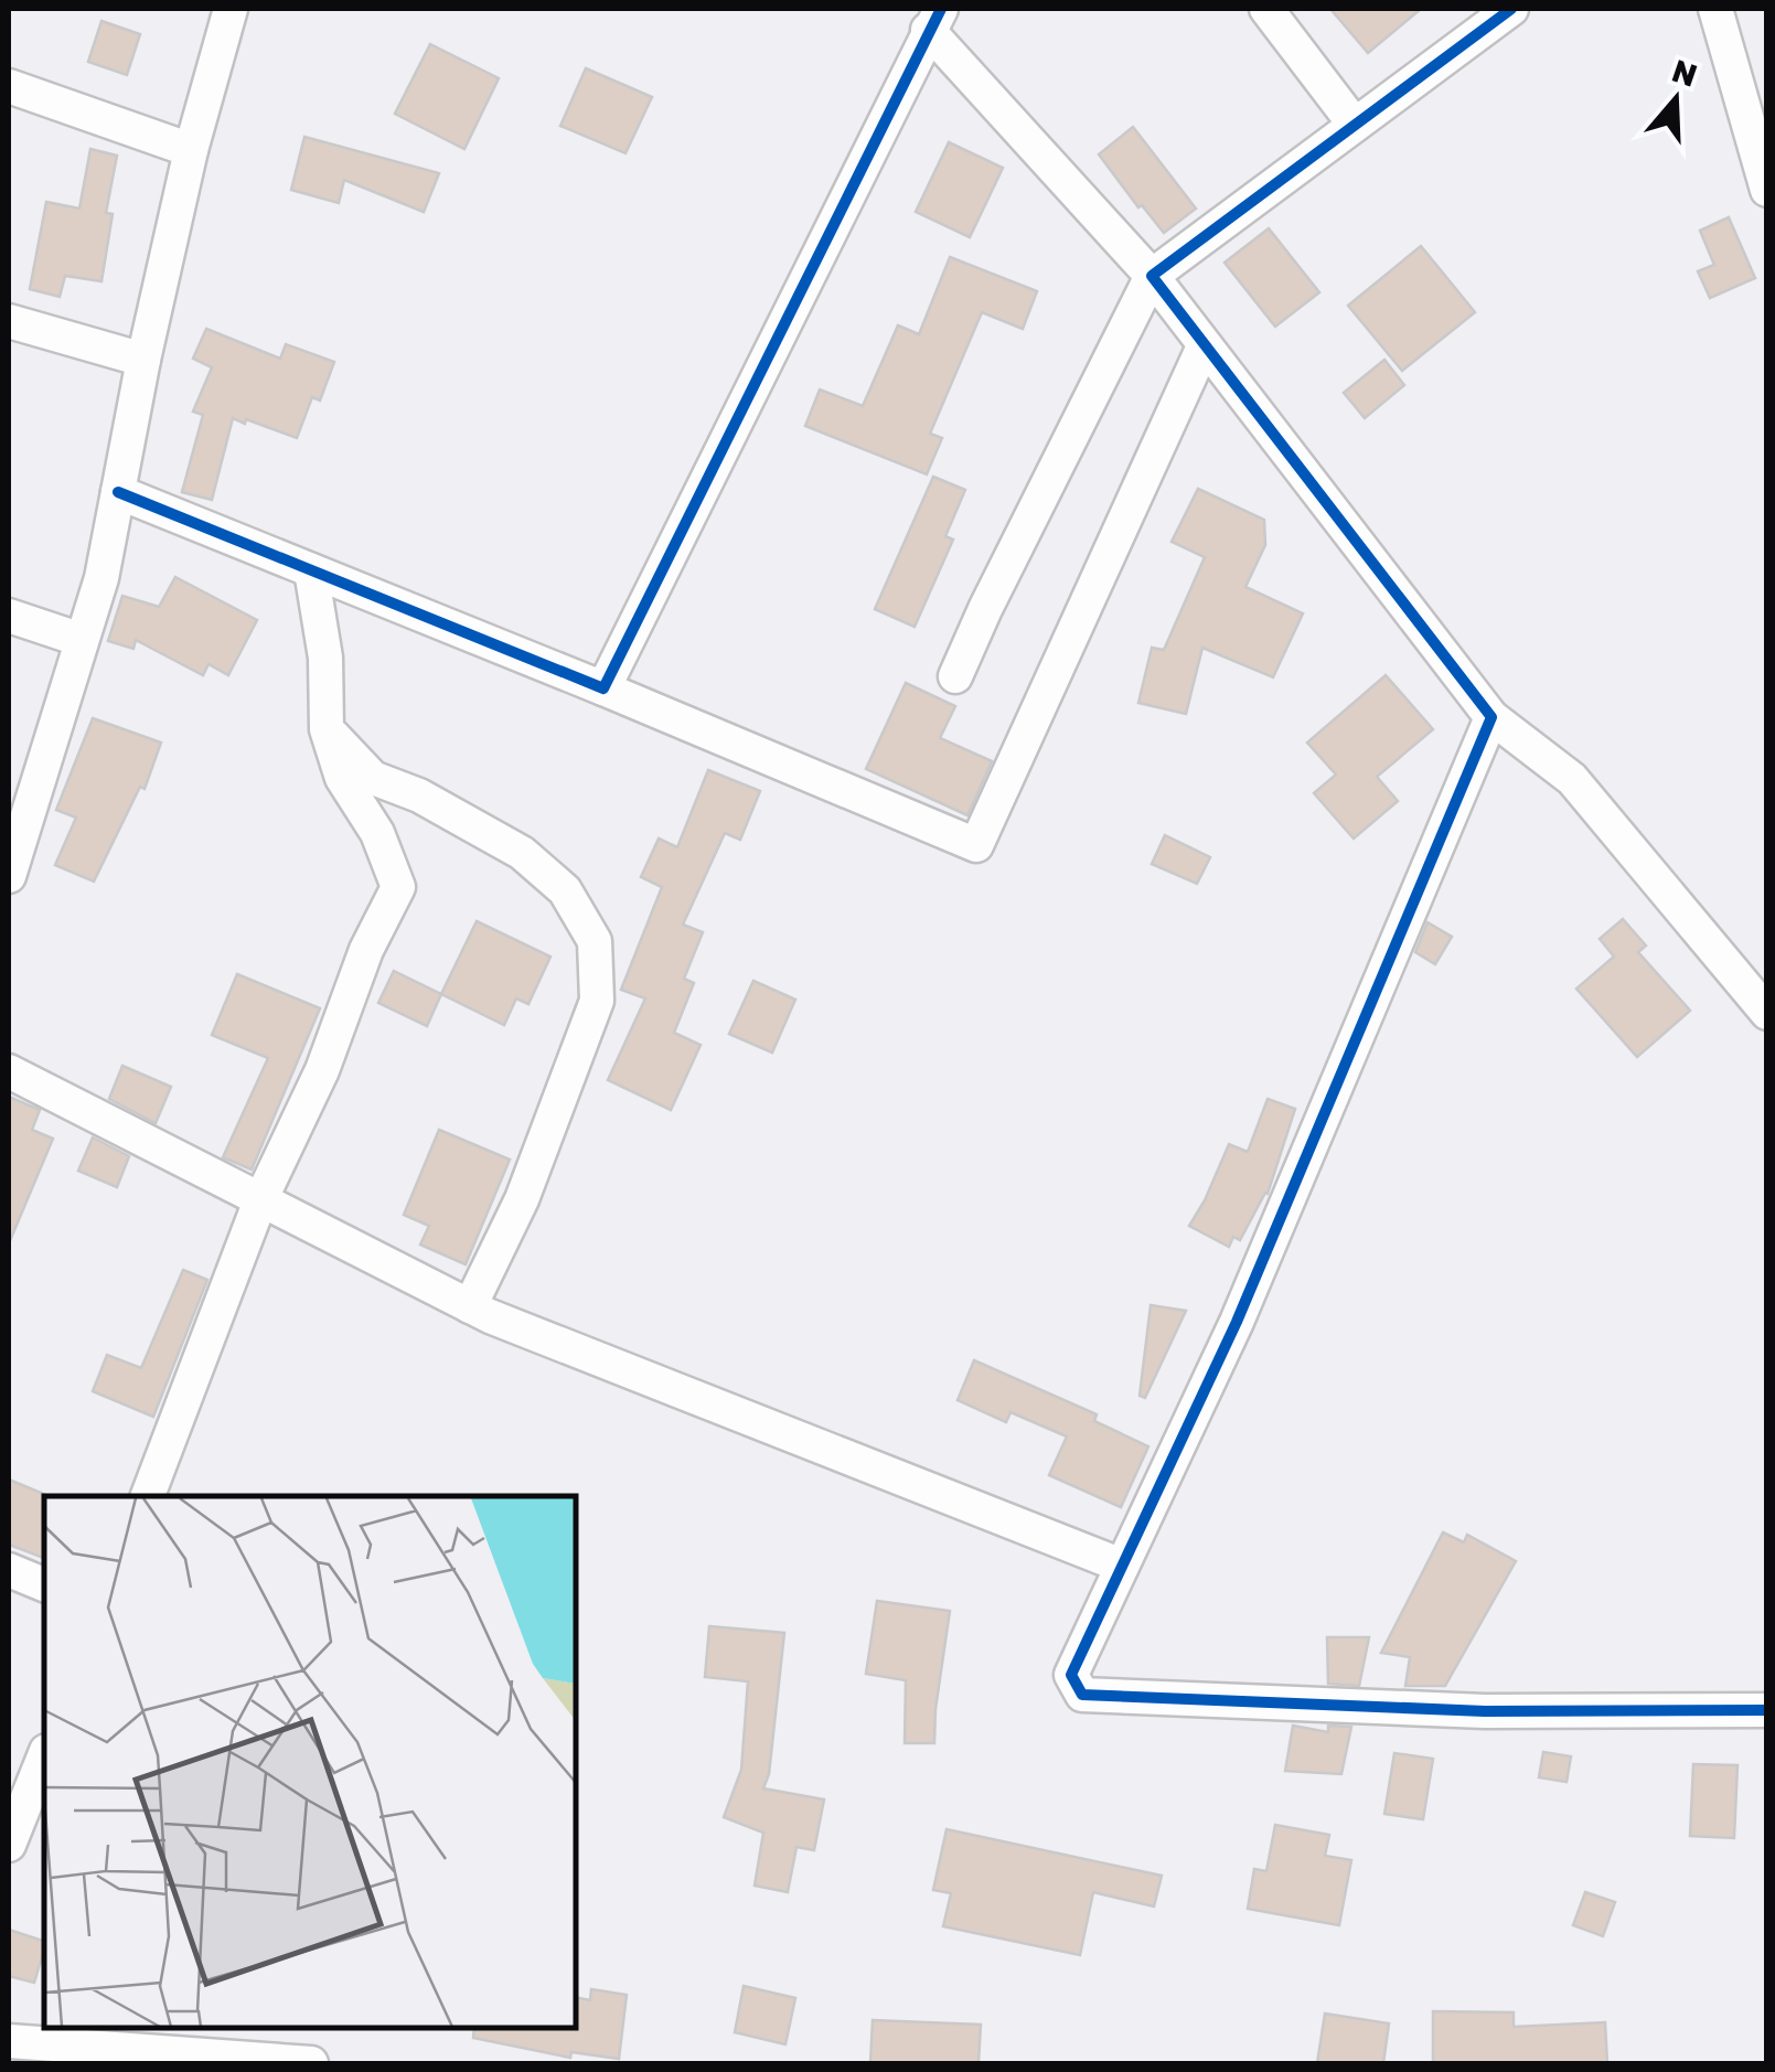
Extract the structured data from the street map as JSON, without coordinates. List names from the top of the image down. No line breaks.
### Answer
{"north":"top"}
